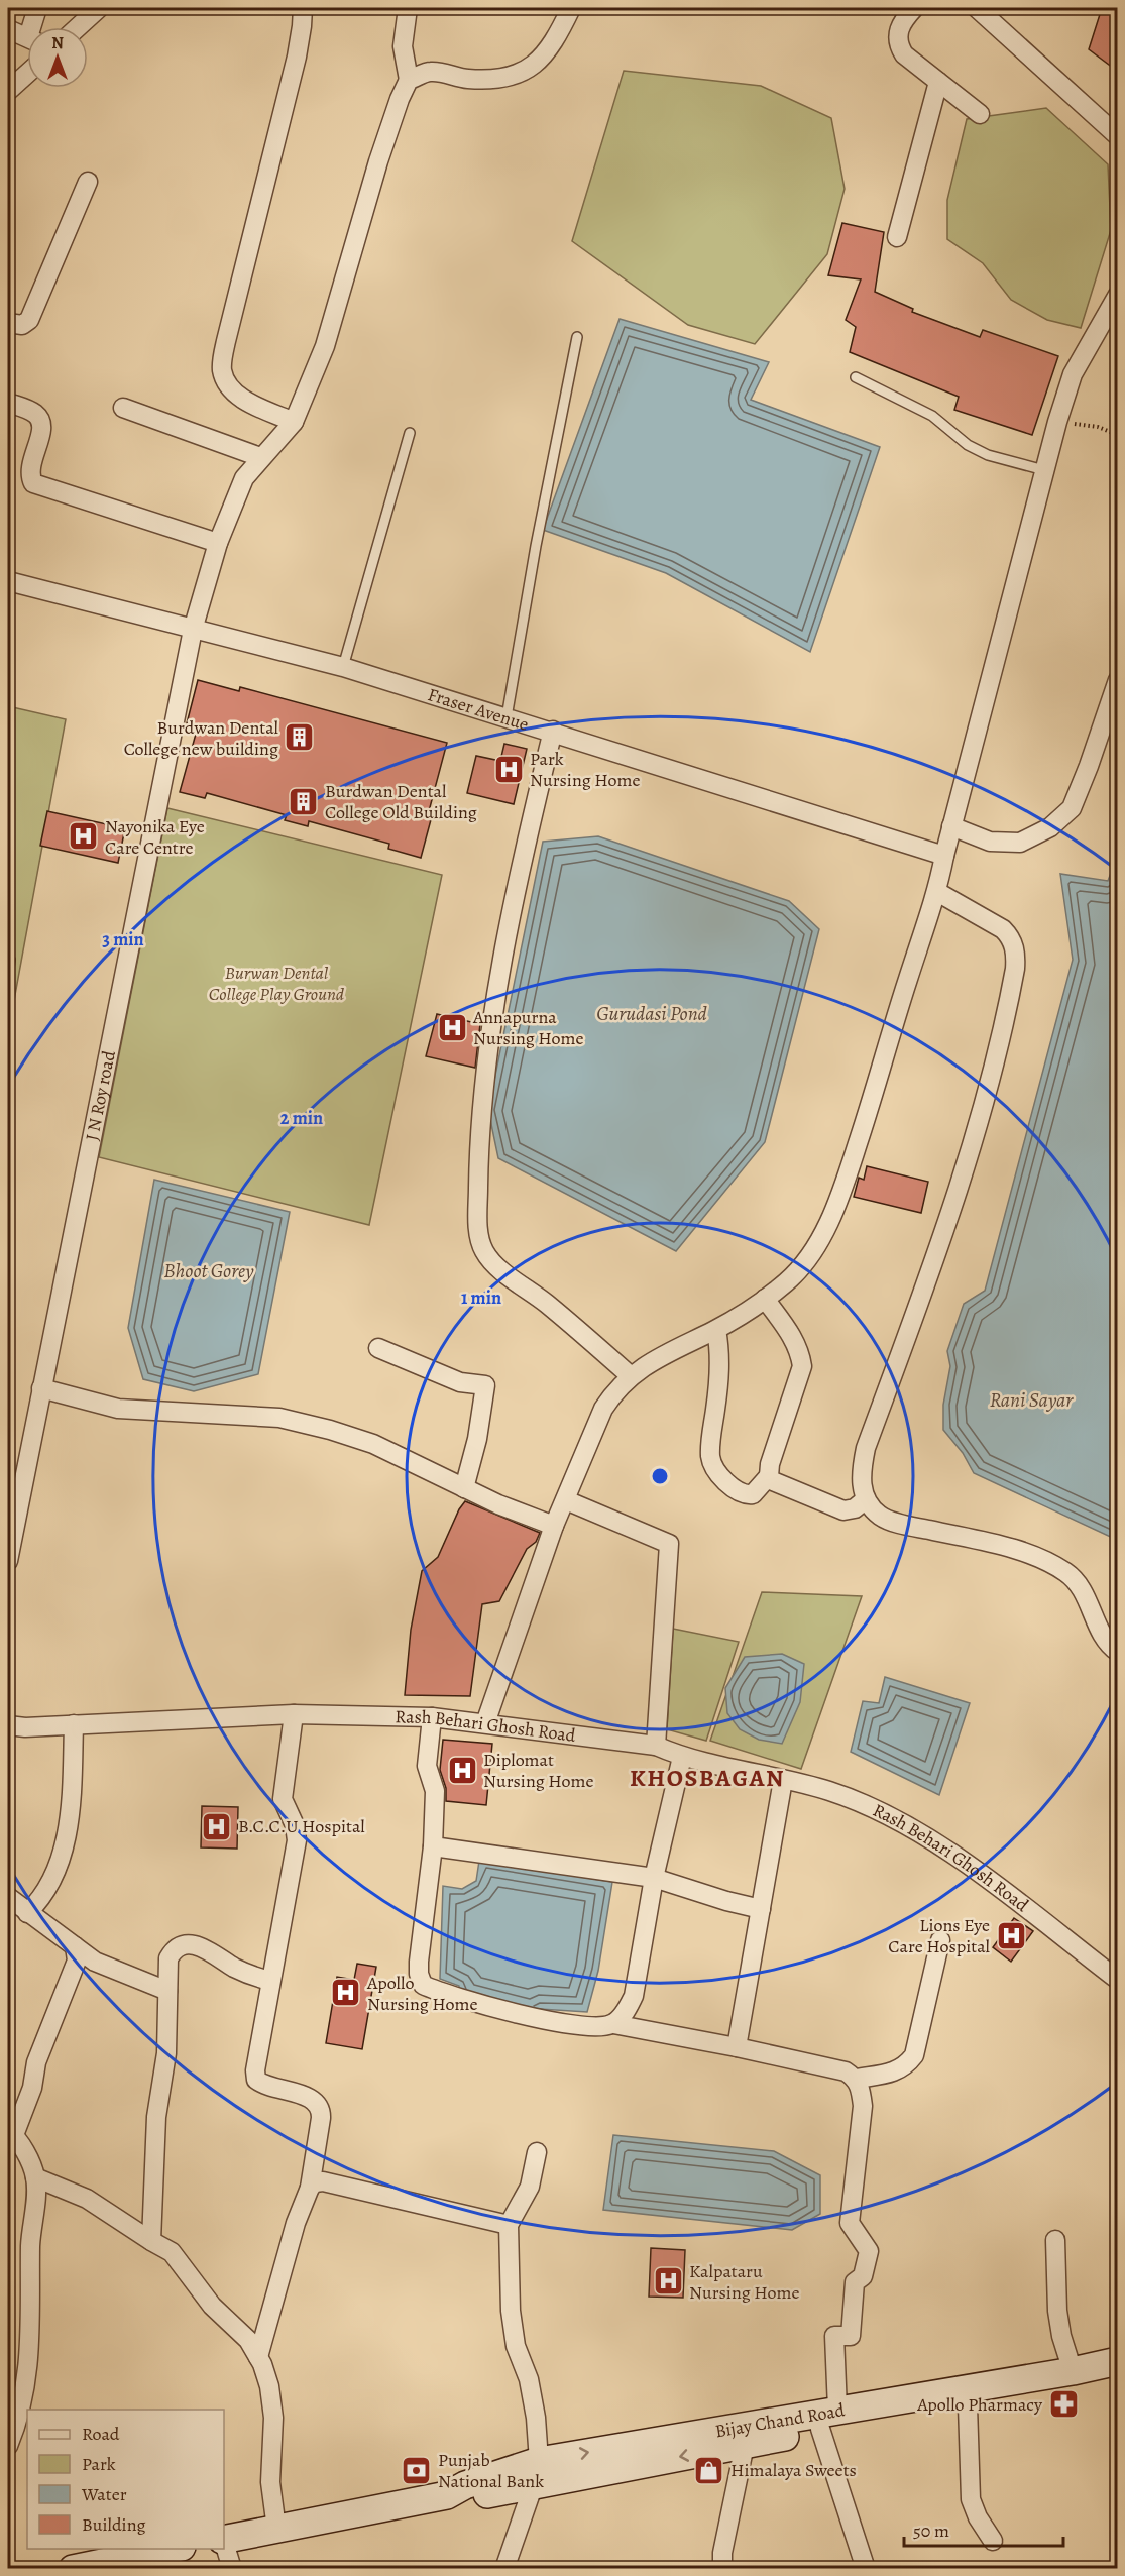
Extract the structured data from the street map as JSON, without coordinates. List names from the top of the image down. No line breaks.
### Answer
{"streets":{"main road":["Bijay Chand Road"],"street":["Fraser Avenue","J N Roy road","Rash Behari Ghosh Road"]},"crossings":[["Fraser Avenue","J N Roy road"]],"districts":["KHOSBAGAN"],"water":["Gurudasi Pond","Bhoot Gorey","Rani Sayar"],"parks":["Burwan Dental College Play Ground"],"places":{"building":["Burdwan Dental College new building","Burdwan Dental College Old Building"],"hospital":["Park Nursing Home","Nayonika Eye Care Centre","Annapurna Nursing Home","Diplomat Nursing Home","B.C.C.U Hospital","Lions Eye Care Hospital","Apollo Nursing Home","Kalpataru Nursing Home"],"pharmacy":["Apollo Pharmacy"],"bank":["Punjab National Bank"],"shop":["Himalaya Sweets"]},"legend":["Road","Park","Water","Building"],"scale_bar":"50 m","north":"top","rings":["3 min","2 min","1 min"]}
